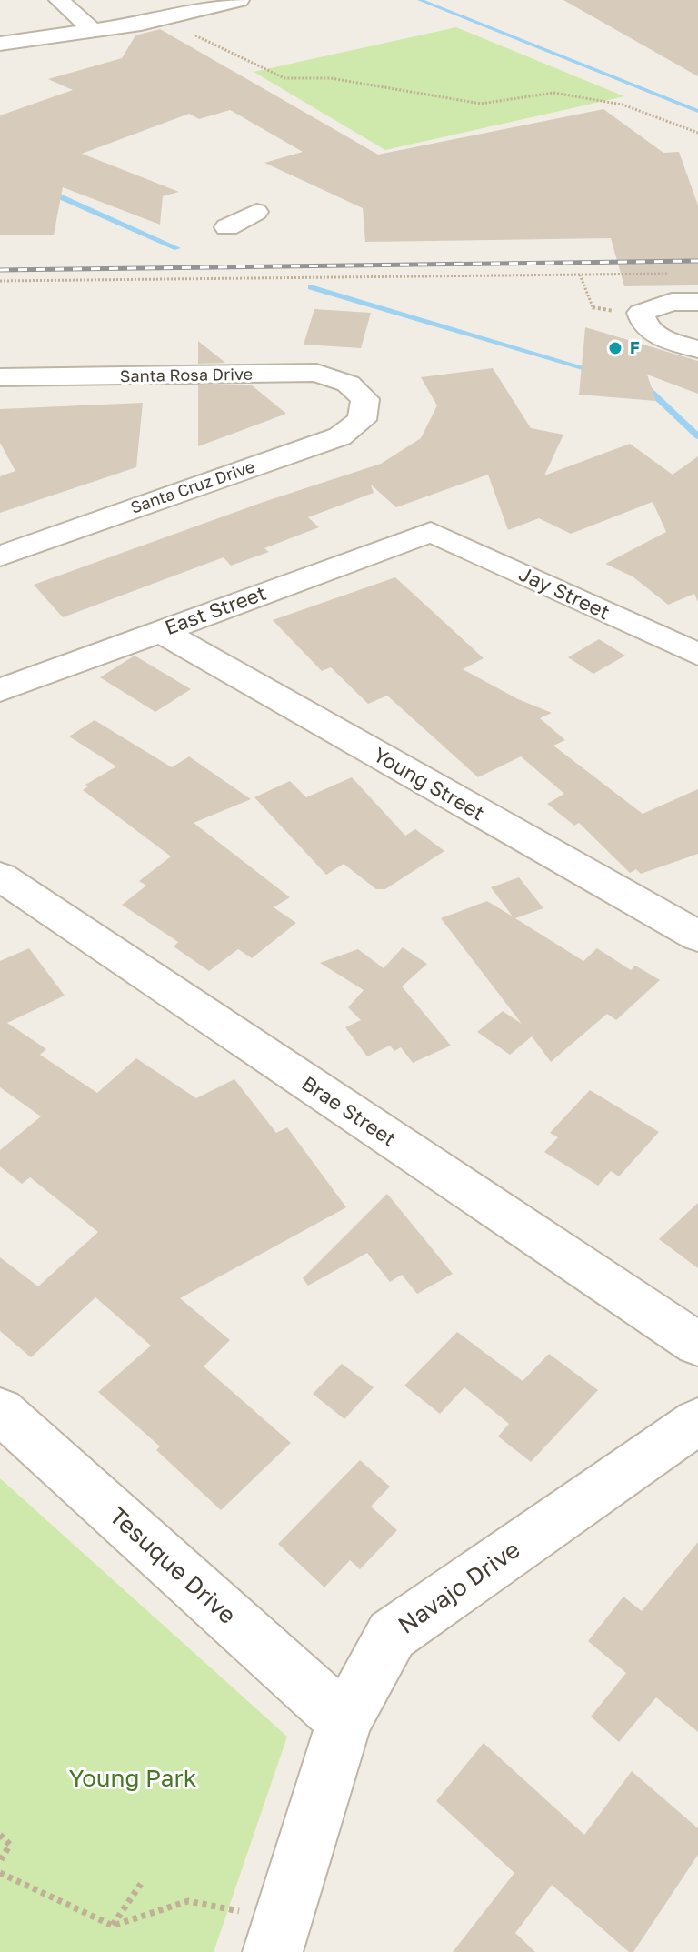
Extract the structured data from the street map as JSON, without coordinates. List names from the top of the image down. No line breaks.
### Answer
{"streets":{"street":["Santa Rosa Drive","Santa Cruz Drive","Jay Street","East Street","Young Street","Brae Street","Tesuque Drive","Navajo Drive"]},"crossings":[["Santa Rosa Drive","Santa Cruz Drive"],["Jay Street","East Street"],["East Street","Young Street"],["Tesuque Drive","Navajo Drive"]],"parks":["Young Park"],"places":["F"]}
